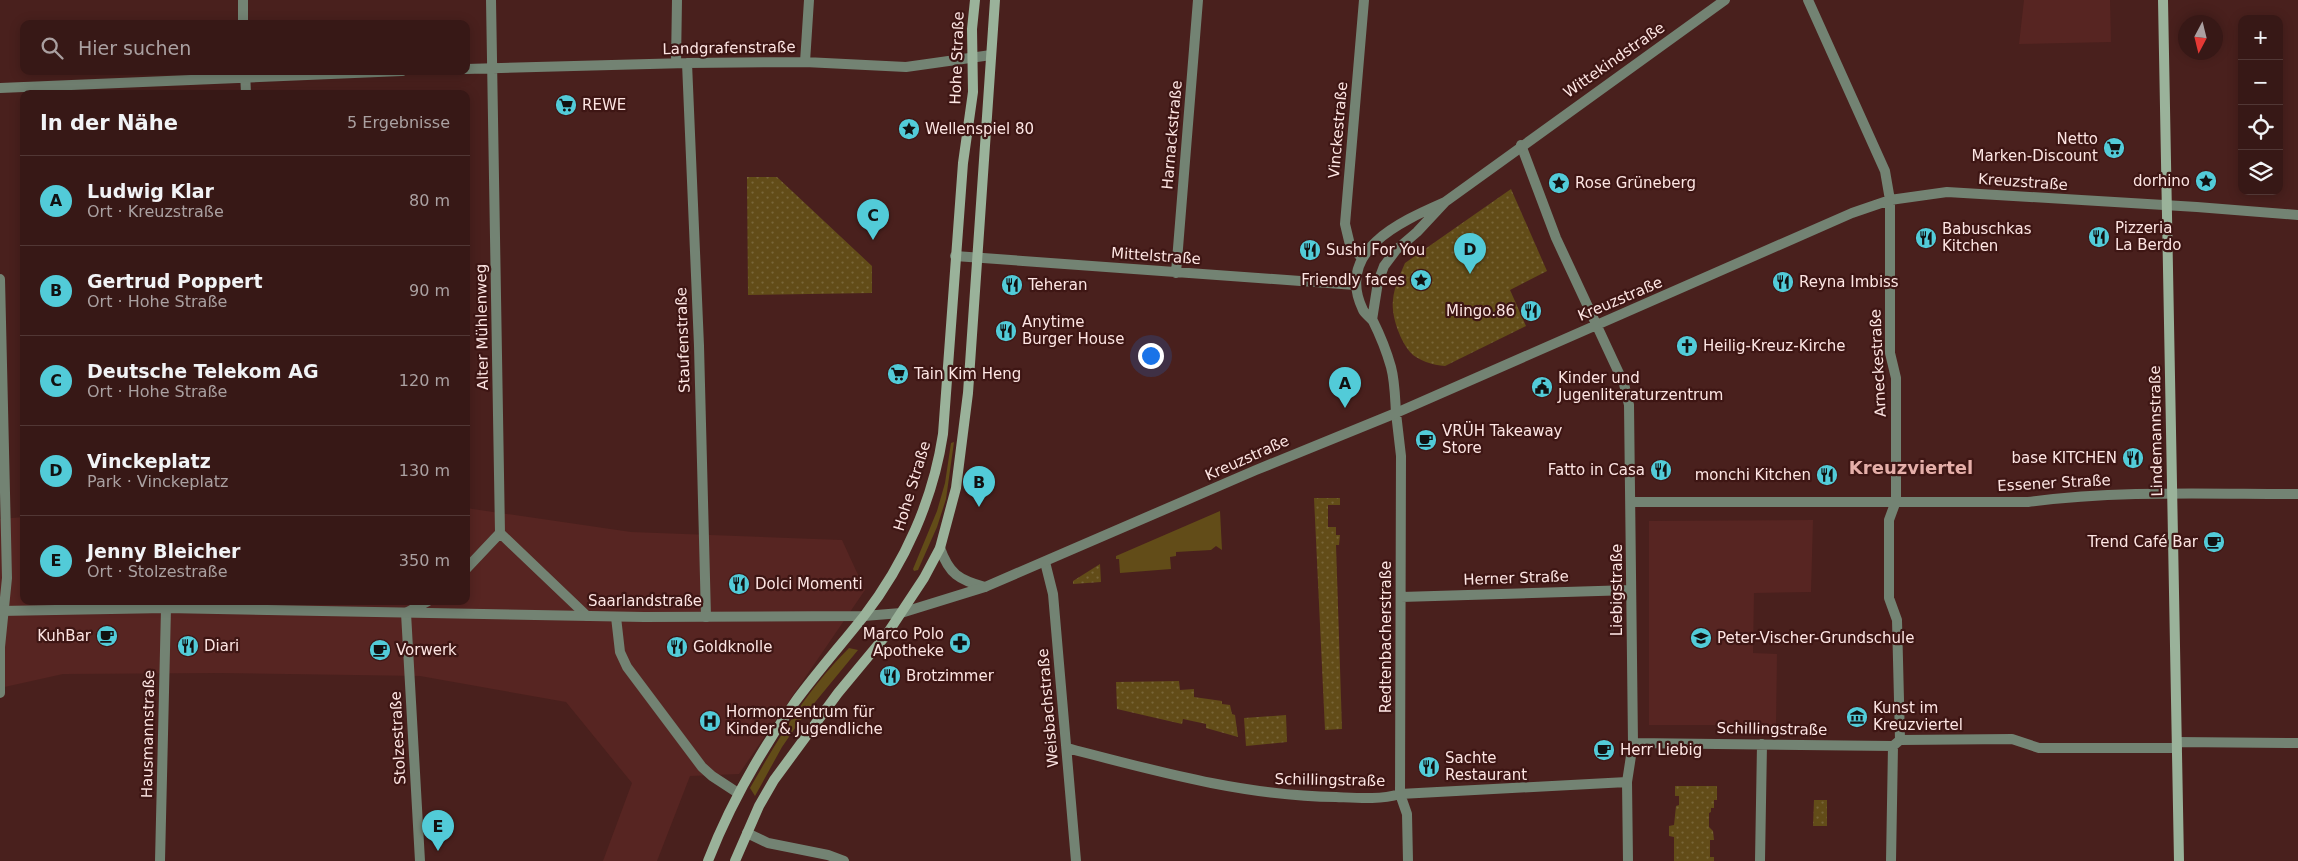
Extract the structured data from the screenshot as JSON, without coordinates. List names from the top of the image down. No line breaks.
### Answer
{"streets":{"main road":["Hohe Straße","Lindemannstraße"],"street":["Landgrafenstraße","Wittekindstraße","Vinckestraße","Harnackstraße","Kreuzstraße","Mittelstraße","Alter Mühlenweg","Staufenstraße","Arneckestraße","Essener Straße","Herner Straße","Liebigstraße","Saarlandstraße","Redtenbacherstraße","Weisbachstraße","Schillingstraße","Hausmannstraße","Stolzestraße"]},"crossings":[["Landgrafenstraße","Hohe Straße"],["Landgrafenstraße","Alter Mühlenweg"],["Landgrafenstraße","Staufenstraße"],["Hohe Straße","Mittelstraße"],["Hohe Straße","Saarlandstraße"],["Wittekindstraße","Liebigstraße"],["Harnackstraße","Mittelstraße"],["Kreuzstraße","Arneckestraße"],["Kreuzstraße","Lindemannstraße"],["Kreuzstraße","Liebigstraße"],["Kreuzstraße","Saarlandstraße"],["Kreuzstraße","Redtenbacherstraße"],["Kreuzstraße","Weisbachstraße"],["Mittelstraße","Redtenbacherstraße"],["Staufenstraße","Saarlandstraße"],["Arneckestraße","Essener Straße"],["Arneckestraße","Schillingstraße"],["Lindemannstraße","Essener Straße"],["Lindemannstraße","Schillingstraße"],["Essener Straße","Liebigstraße"],["Herner Straße","Liebigstraße"],["Herner Straße","Redtenbacherstraße"],["Liebigstraße","Schillingstraße"],["Saarlandstraße","Hausmannstraße"],["Saarlandstraße","Stolzestraße"],["Redtenbacherstraße","Schillingstraße"],["Weisbachstraße","Schillingstraße"]],"districts":["Kreuzviertel"],"places":{"supermarket":["REWE","Netto Marken-Discount","Tain Kim Heng"],"place":["Wellenspiel 80","dorhino","Rose Grüneberg","Friendly faces"],"restaurant":["Pizzeria La Berdo","Babuschkas Kitchen","Sushi For You","Reyna Imbiss","Teheran","Mingo.86","Anytime Burger House","base KITCHEN","Fatto in Casa","monchi Kitchen","Dolci Momenti","Diari","Goldknolle","Brotzimmer","Sachte Restaurant"],"church":["Heilig-Kreuz-Kirche"],"public building":["Kinder und Jugenliteraturzentrum"],"cafe":["VRÜH Takeaway Store","Trend Café Bar","KuhBar","Vorwerk","Herr Liebig"],"school or university":["Peter-Vischer-Grundschule"],"pharmacy":["Marco Polo Apotheke"],"museum":["Kunst im Kreuzviertel"],"hospital":["Hormonzentrum für Kinder & Jugendliche"]},"north":"bottom","page":{"map_buttons":["+","−"],"search":"Hier suchen","heading":["In der Nähe","5 Ergebnisse"],"list":[{"mark":"A","name":"Ludwig Klar","note":"Ort · Kreuzstraße","value":"80 m"},{"mark":"B","name":"Gertrud Poppert","note":"Ort · Hohe Straße","value":"90 m"},{"mark":"C","name":"Deutsche Telekom AG","note":"Ort · Hohe Straße","value":"120 m"},{"mark":"D","name":"Vinckeplatz","note":"Park · Vinckeplatz","value":"130 m"},{"mark":"E","name":"Jenny Bleicher","note":"Ort · Stolzestraße","value":"350 m"}],"pins":["C","D","A","B","E"]}}
